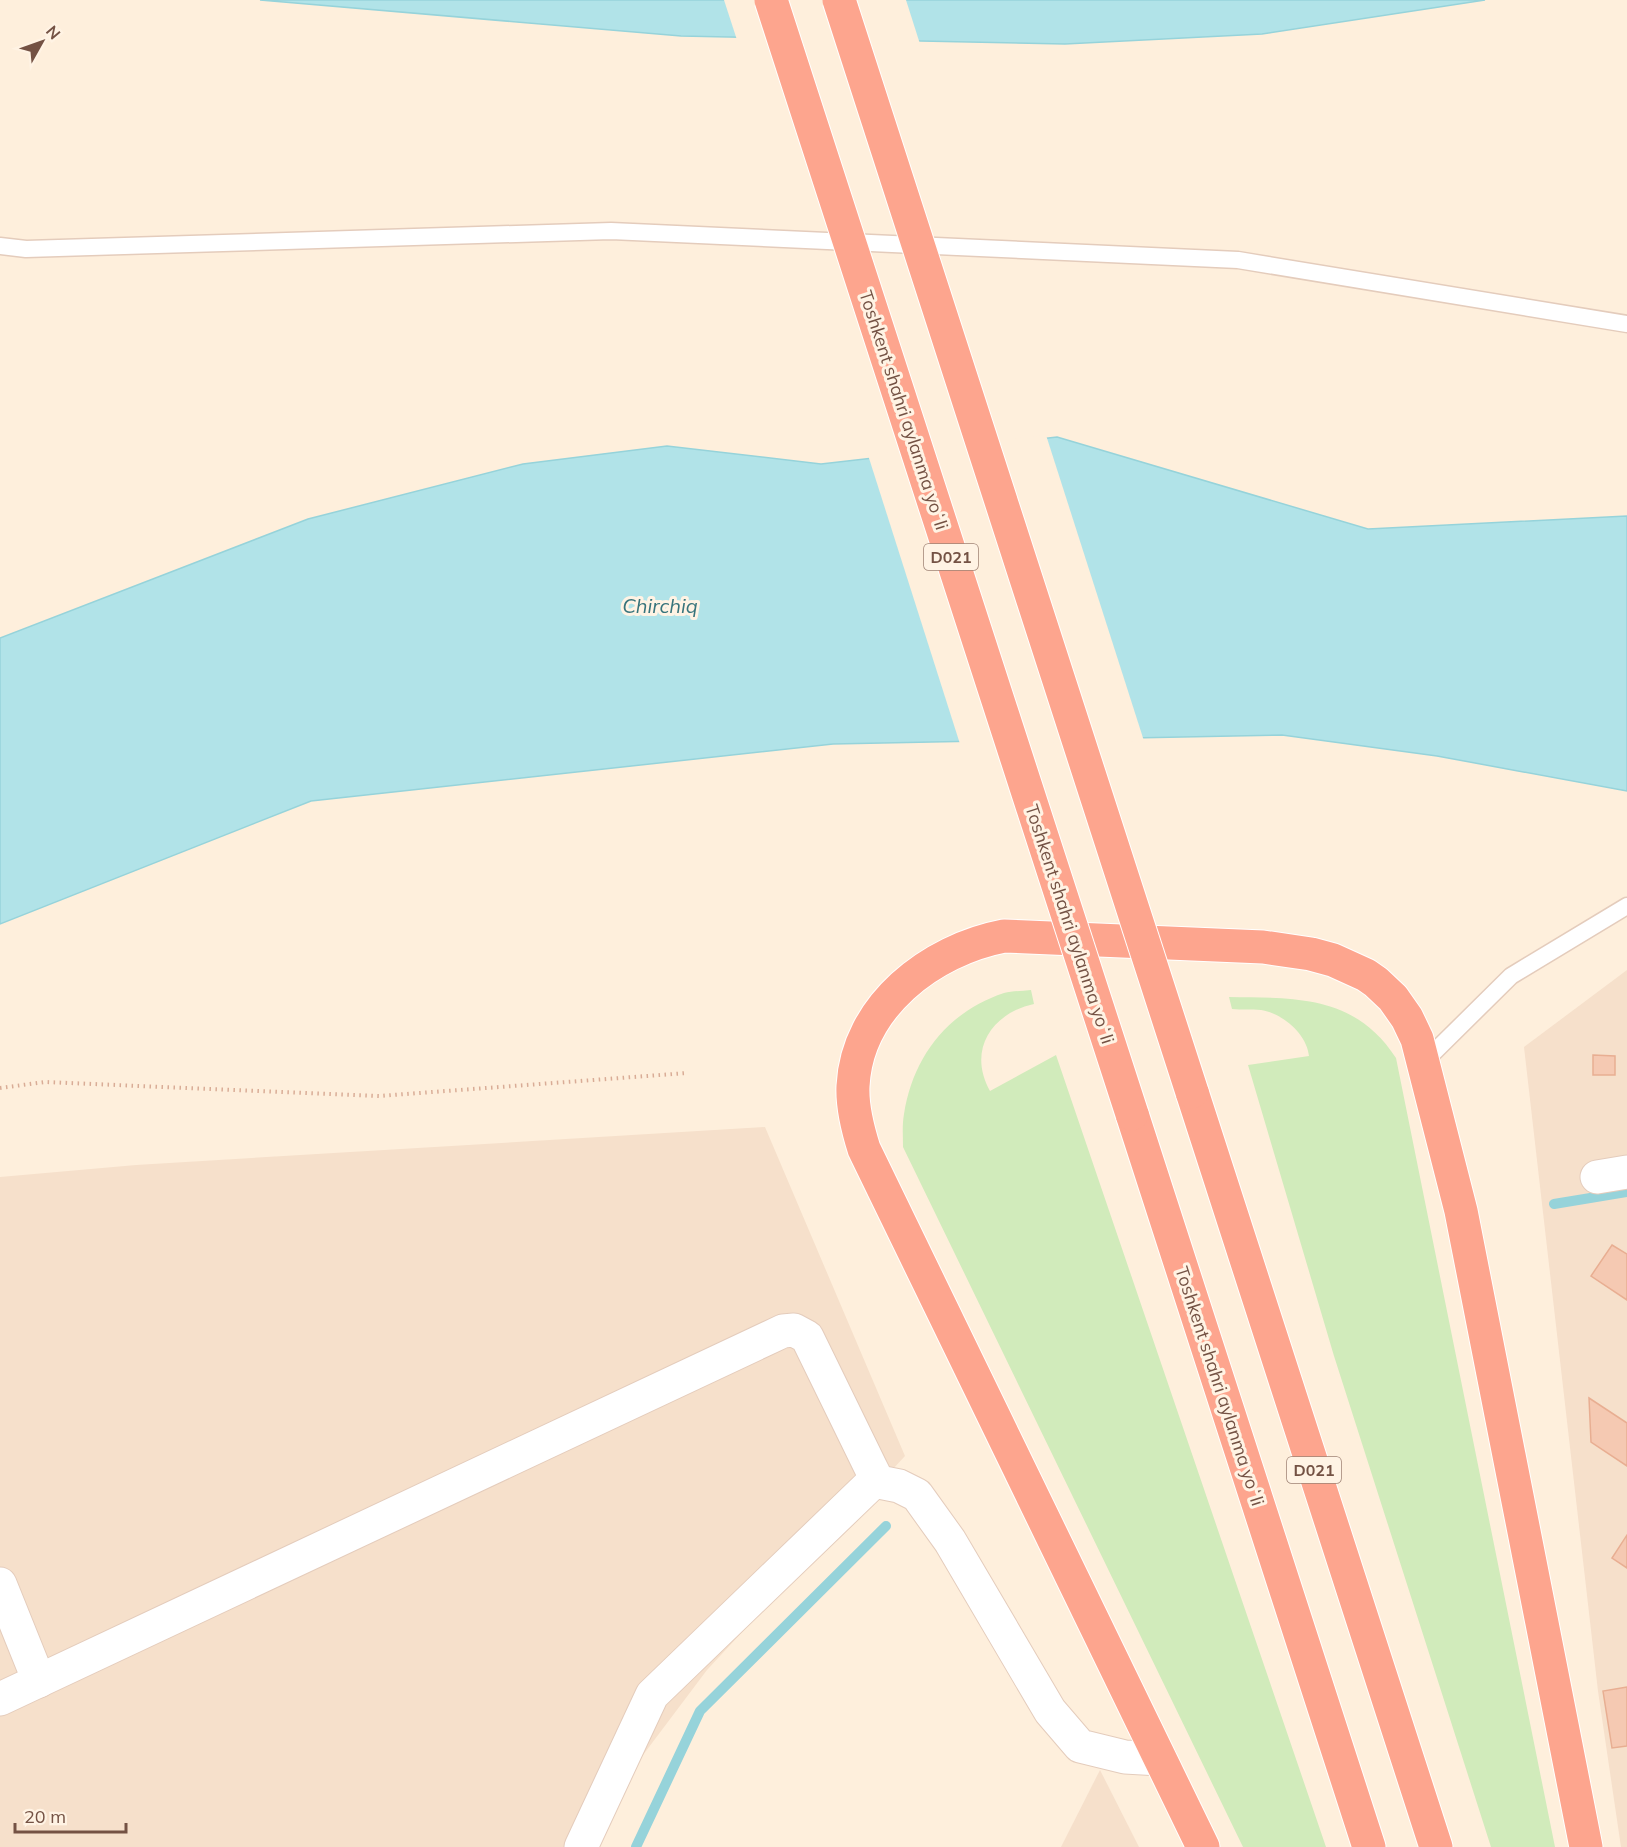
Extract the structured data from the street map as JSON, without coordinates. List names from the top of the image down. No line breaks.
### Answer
{"streets":{"highway":["Toshkent shahri aylanma yoʻli","D021"]},"water":["Chirchiq"],"scale_bar":"20 m","north":"top right"}
